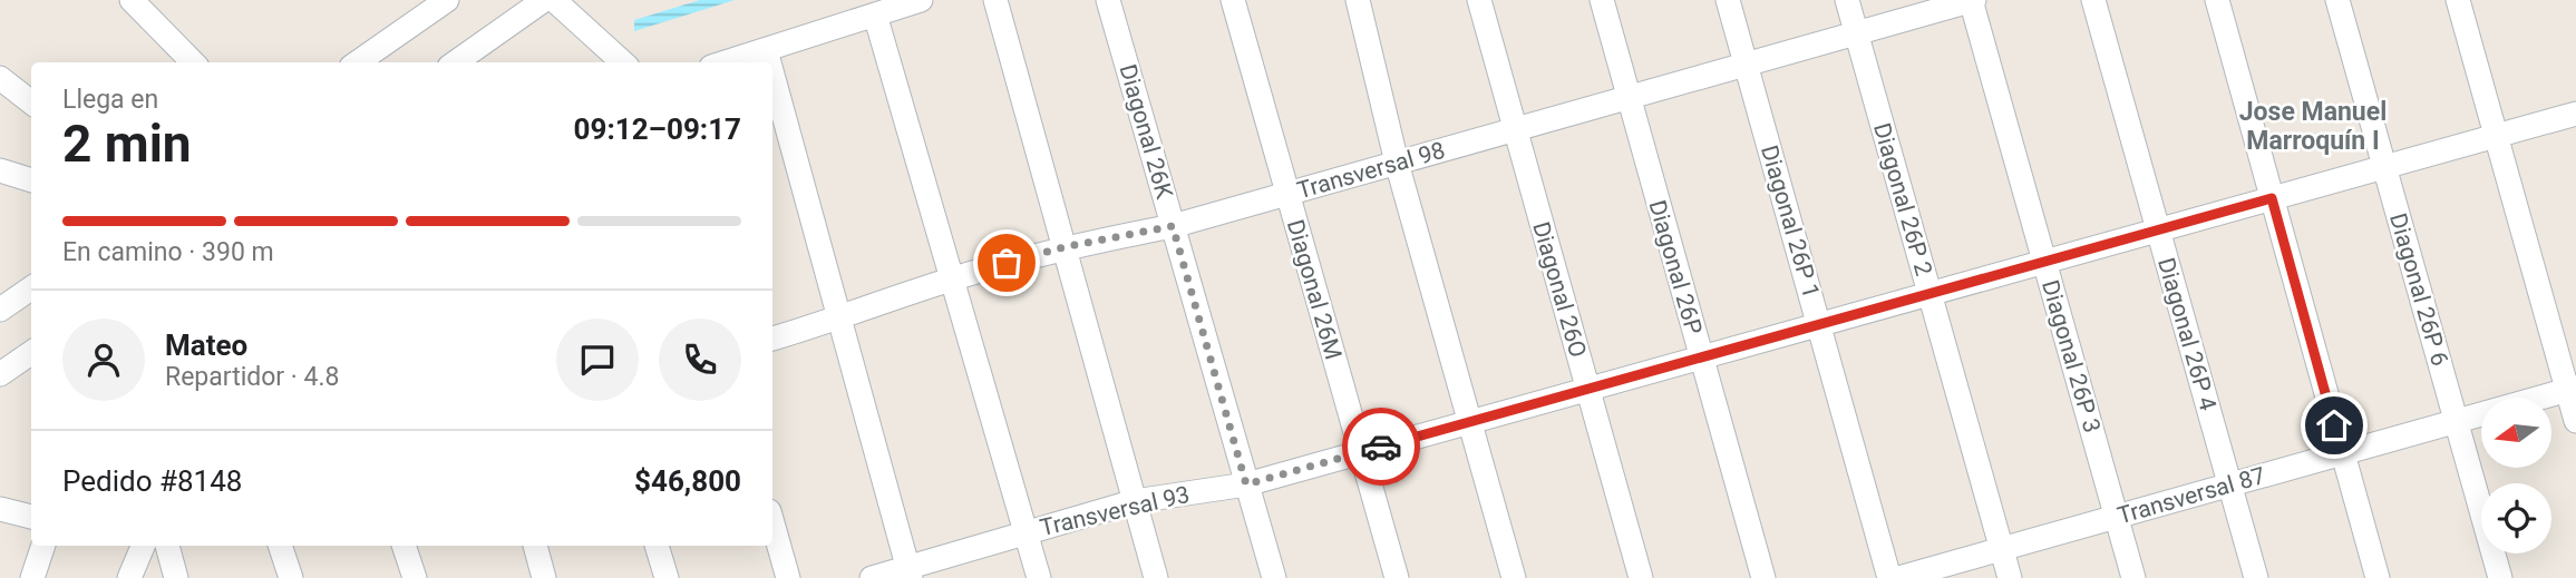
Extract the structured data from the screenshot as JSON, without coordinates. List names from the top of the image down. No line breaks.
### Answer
{"streets":{"street":["Diagonal 26K","Transversal 98","Diagonal 26P 2","Diagonal 26P 1","Diagonal 26P","Diagonal 26M","Diagonal 26O","Diagonal 26P 6","Diagonal 26P 4","Diagonal 26P 3","Transversal 87","Transversal 93"]},"crossings":[["Diagonal 26K","Transversal 98"],["Diagonal 26K","Transversal 93"],["Transversal 98","Diagonal 26P 2"],["Transversal 98","Diagonal 26P 1"],["Transversal 98","Diagonal 26P"],["Transversal 98","Diagonal 26M"],["Transversal 98","Diagonal 26O"],["Transversal 98","Diagonal 26P 3"],["Diagonal 26P 2","Transversal 87"],["Diagonal 26P 2","Transversal 93"],["Diagonal 26P 1","Transversal 93"],["Diagonal 26P","Transversal 93"],["Diagonal 26M","Transversal 93"],["Diagonal 26O","Transversal 93"],["Diagonal 26P 6","Transversal 87"],["Diagonal 26P 6","Transversal 93"],["Diagonal 26P 4","Transversal 87"],["Diagonal 26P 4","Transversal 93"],["Diagonal 26P 3","Transversal 87"],["Diagonal 26P 3","Transversal 93"]],"districts":["Jose Manuel Marroquín I"],"north":"left","page":{"heading":["2 min","Llega en","09:12–09:17"],"panel":["Mateo","Repartidor · 4.8","Pedido #8148","$46,800"],"bar":"En camino · 390 m"}}
